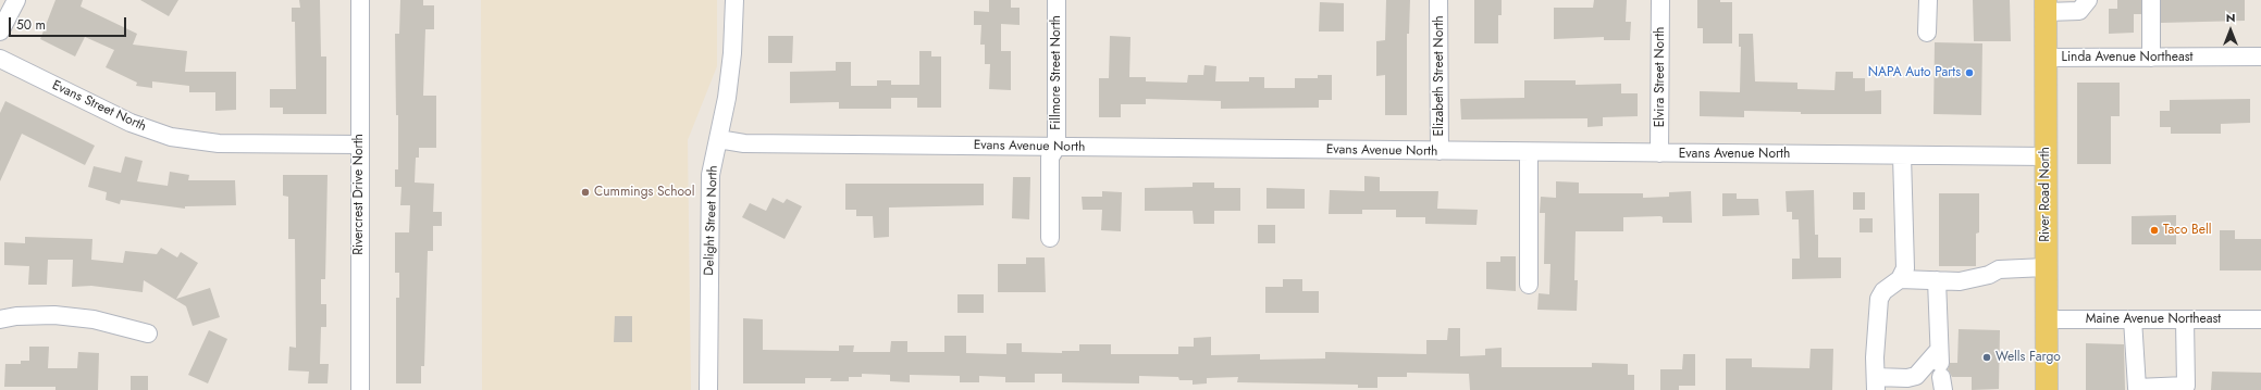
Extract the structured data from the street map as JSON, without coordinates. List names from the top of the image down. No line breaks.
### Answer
{"streets":{"main road":["River Road North"],"street":["Linda Avenue Northeast","Fillmore Street North","Elizabeth Street North","Elvira Street North","Evans Street North","Evans Avenue North","Rivercrest Drive North","Delight Street North","Maine Avenue Northeast"]},"crossings":[["Linda Avenue Northeast","River Road North"],["Fillmore Street North","Evans Avenue North"],["Elizabeth Street North","Evans Avenue North"],["Elvira Street North","Evans Avenue North"],["Evans Street North","Rivercrest Drive North"],["Evans Avenue North","River Road North"],["Evans Avenue North","Delight Street North"],["River Road North","Maine Avenue Northeast"]],"places":["NAPA Auto Parts","Cummings School","Taco Bell","Wells Fargo"],"scale_bar":"50 m","north":"top"}
